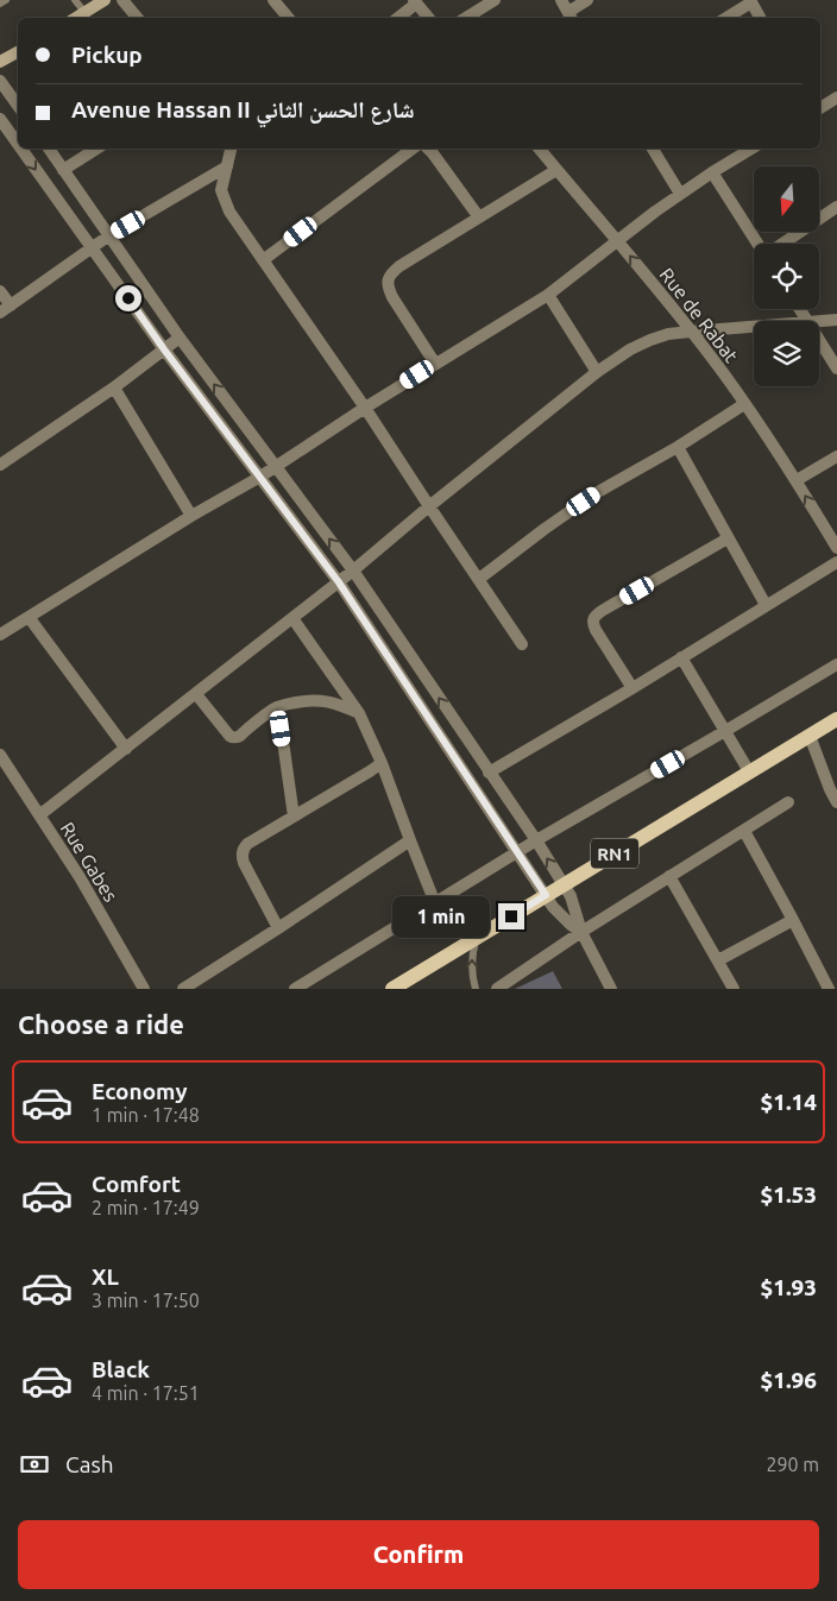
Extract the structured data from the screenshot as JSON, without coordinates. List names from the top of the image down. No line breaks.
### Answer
{"streets":{"main road":["RN1"],"street":["Rue de Rabat","Rue Gabes"]},"north":"bottom","page":{"banner":["Pickup","Avenue Hassan II شارع الحسن الثاني"],"bubble":"1 min","heading":"Choose a ride","list":[{"name":"Economy","note":"1 min · 17:48","value":"$1.14"},{"name":"Comfort","note":"2 min · 17:49","value":"$1.53"},{"name":"XL","note":"3 min · 17:50","value":"$1.93"},{"name":"Black","note":"4 min · 17:51","value":"$1.96"}],"pay":["Cash","290 m"],"buttons":"Confirm"}}
